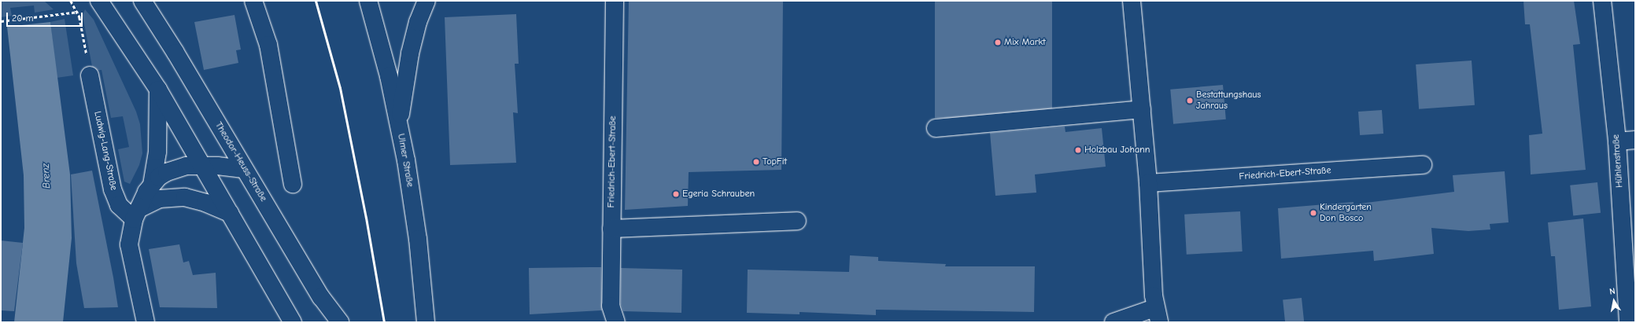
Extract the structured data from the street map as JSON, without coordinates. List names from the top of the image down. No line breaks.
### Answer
{"streets":{"street":["Ludwig-Lang-Straße","Ulmer Straße","Hühlenstraße","Theodor-Heuss-Straße","Friedrich-Ebert-Straße"]},"water":["Brenz"],"places":["Mix Markt","Bestattungshaus Jahraus","Holzbau Johann","TopFit","Egeria Schrauben","Kindergarten Don Bosco"],"scale_bar":"20 m","north":"top"}
